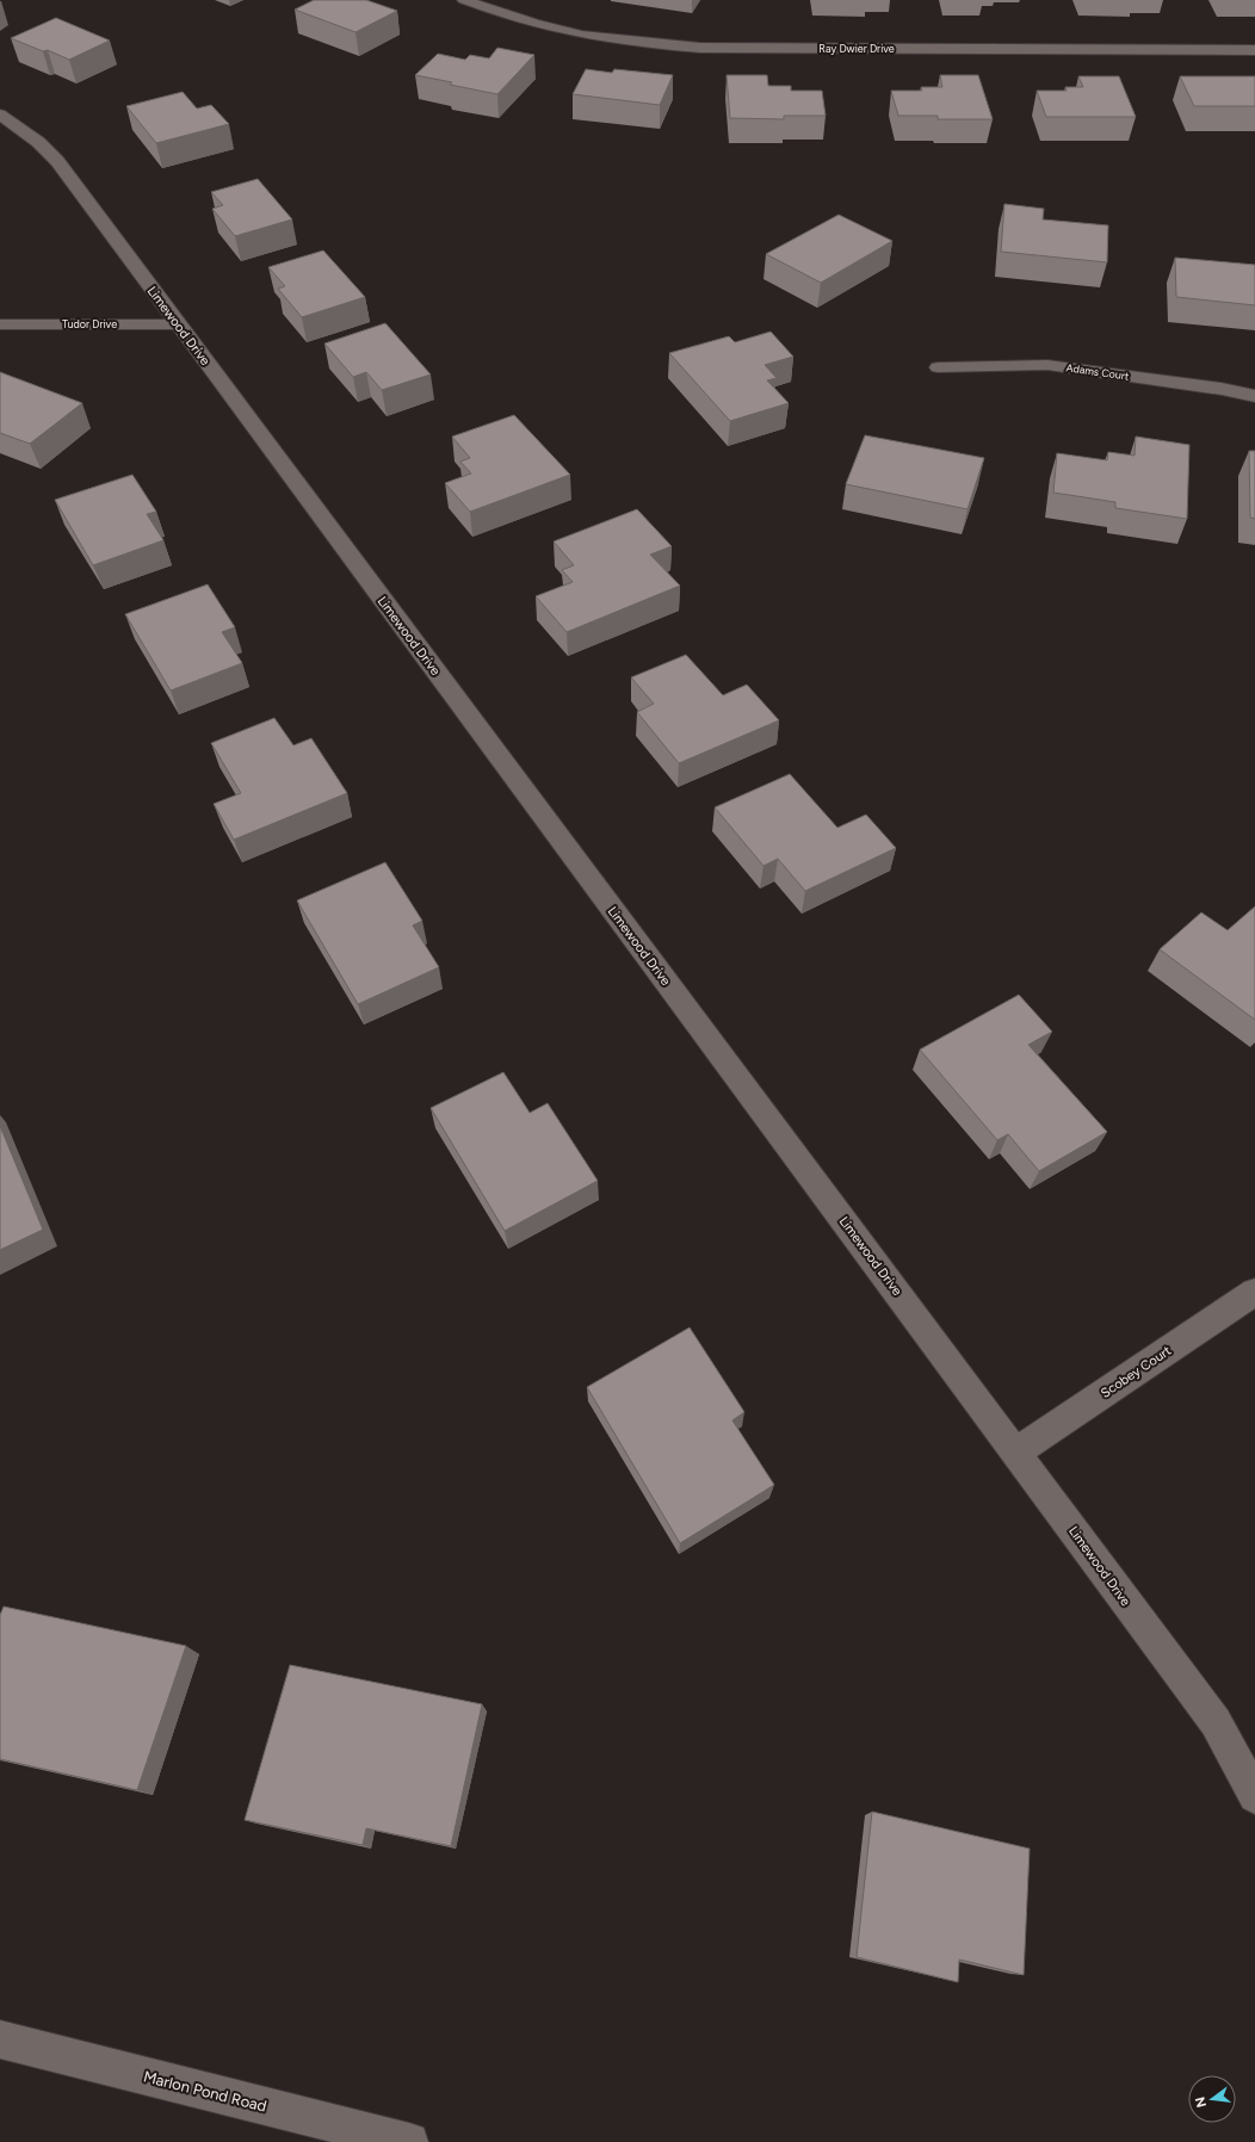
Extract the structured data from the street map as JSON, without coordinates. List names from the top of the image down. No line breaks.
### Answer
{"streets":{"street":["Ray Dwier Drive","Tudor Drive","Limewood Drive","Adams Court","Scobey Court","Marlon Pond Road"]},"crossings":[["Tudor Drive","Limewood Drive"],["Limewood Drive","Scobey Court"]],"north":"left"}
